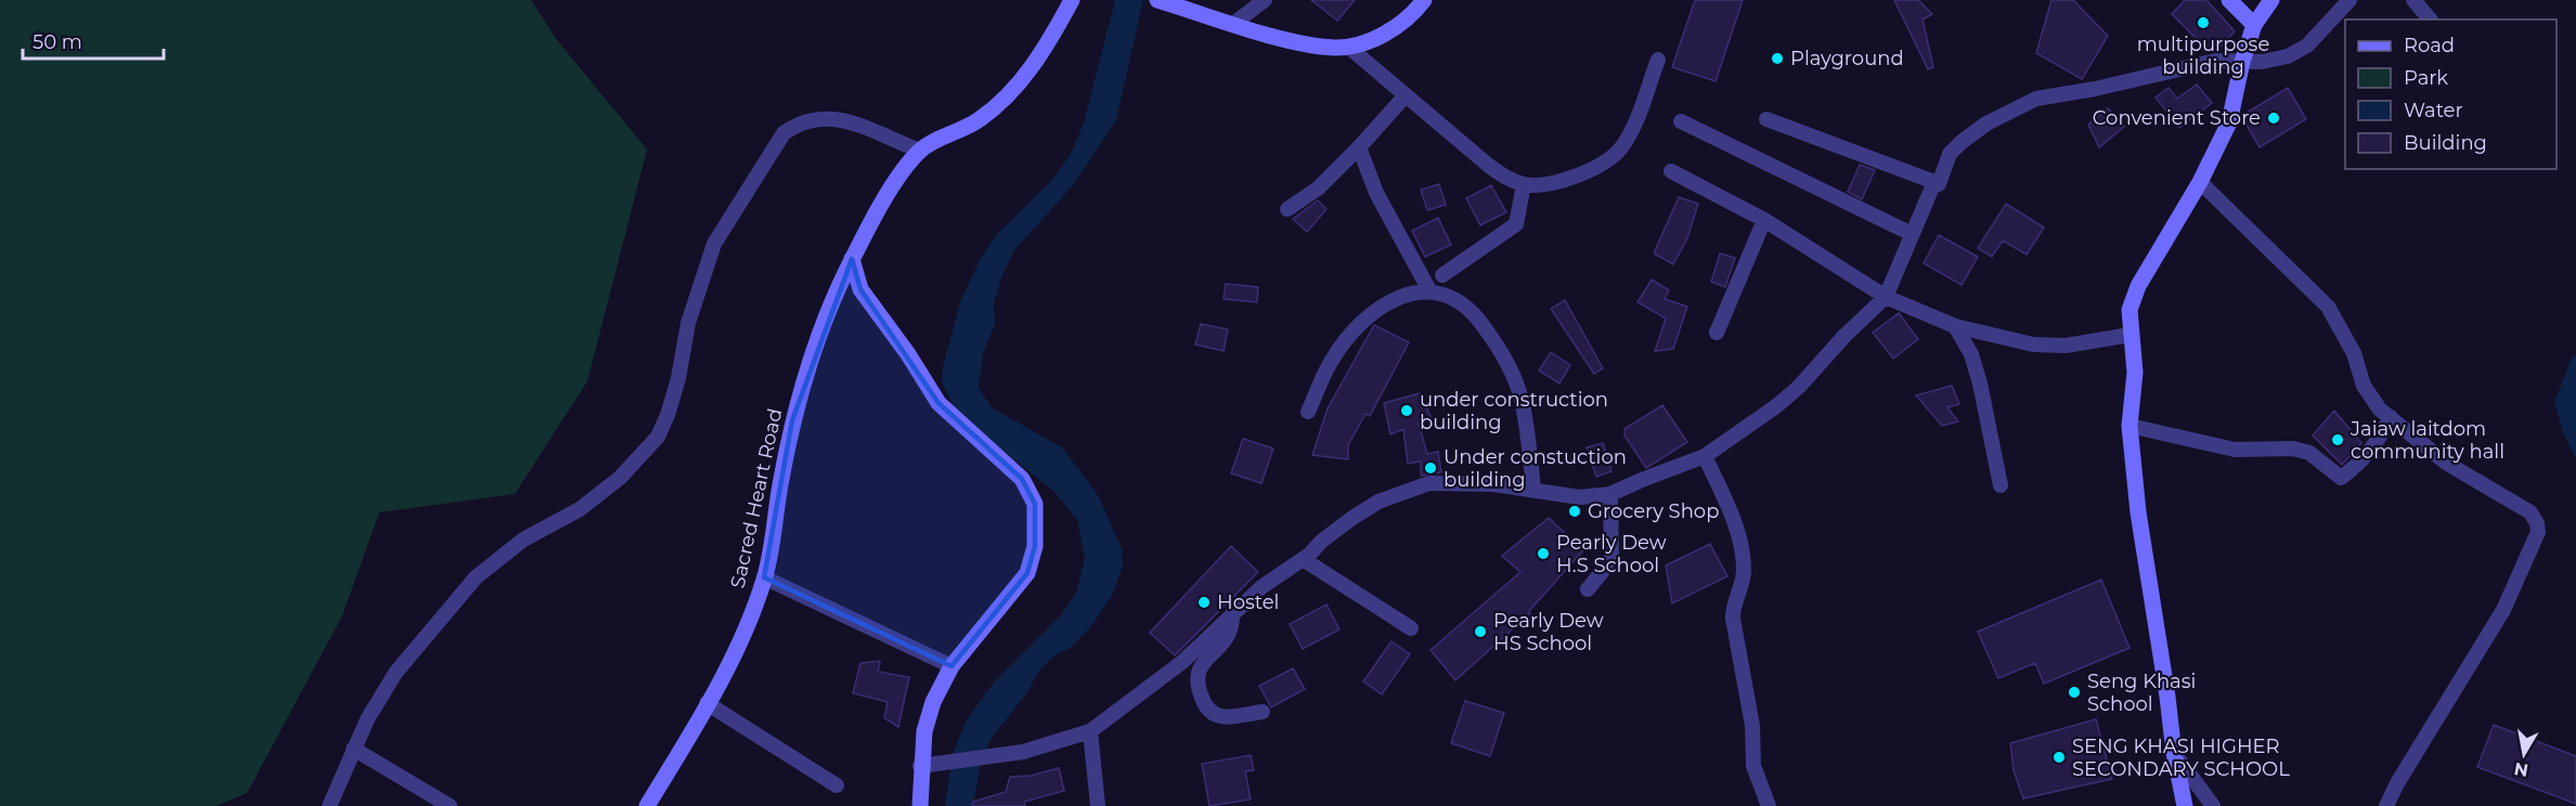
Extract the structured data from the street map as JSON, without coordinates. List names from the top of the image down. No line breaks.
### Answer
{"streets":{"street":["Sacred Heart Road"]},"places":["multipurpose building","Playground","Convenient Store","under construction building","Jaiaw laitdom community hall","Under constuction building","Grocery Shop","Pearly Dew H.S School","Hostel","Pearly Dew HS School","Seng Khasi School","SENG KHASI HIGHER SECONDARY SCHOOL"],"legend":["Road","Park","Water","Building"],"scale_bar":"50 m","north":"bottom"}
